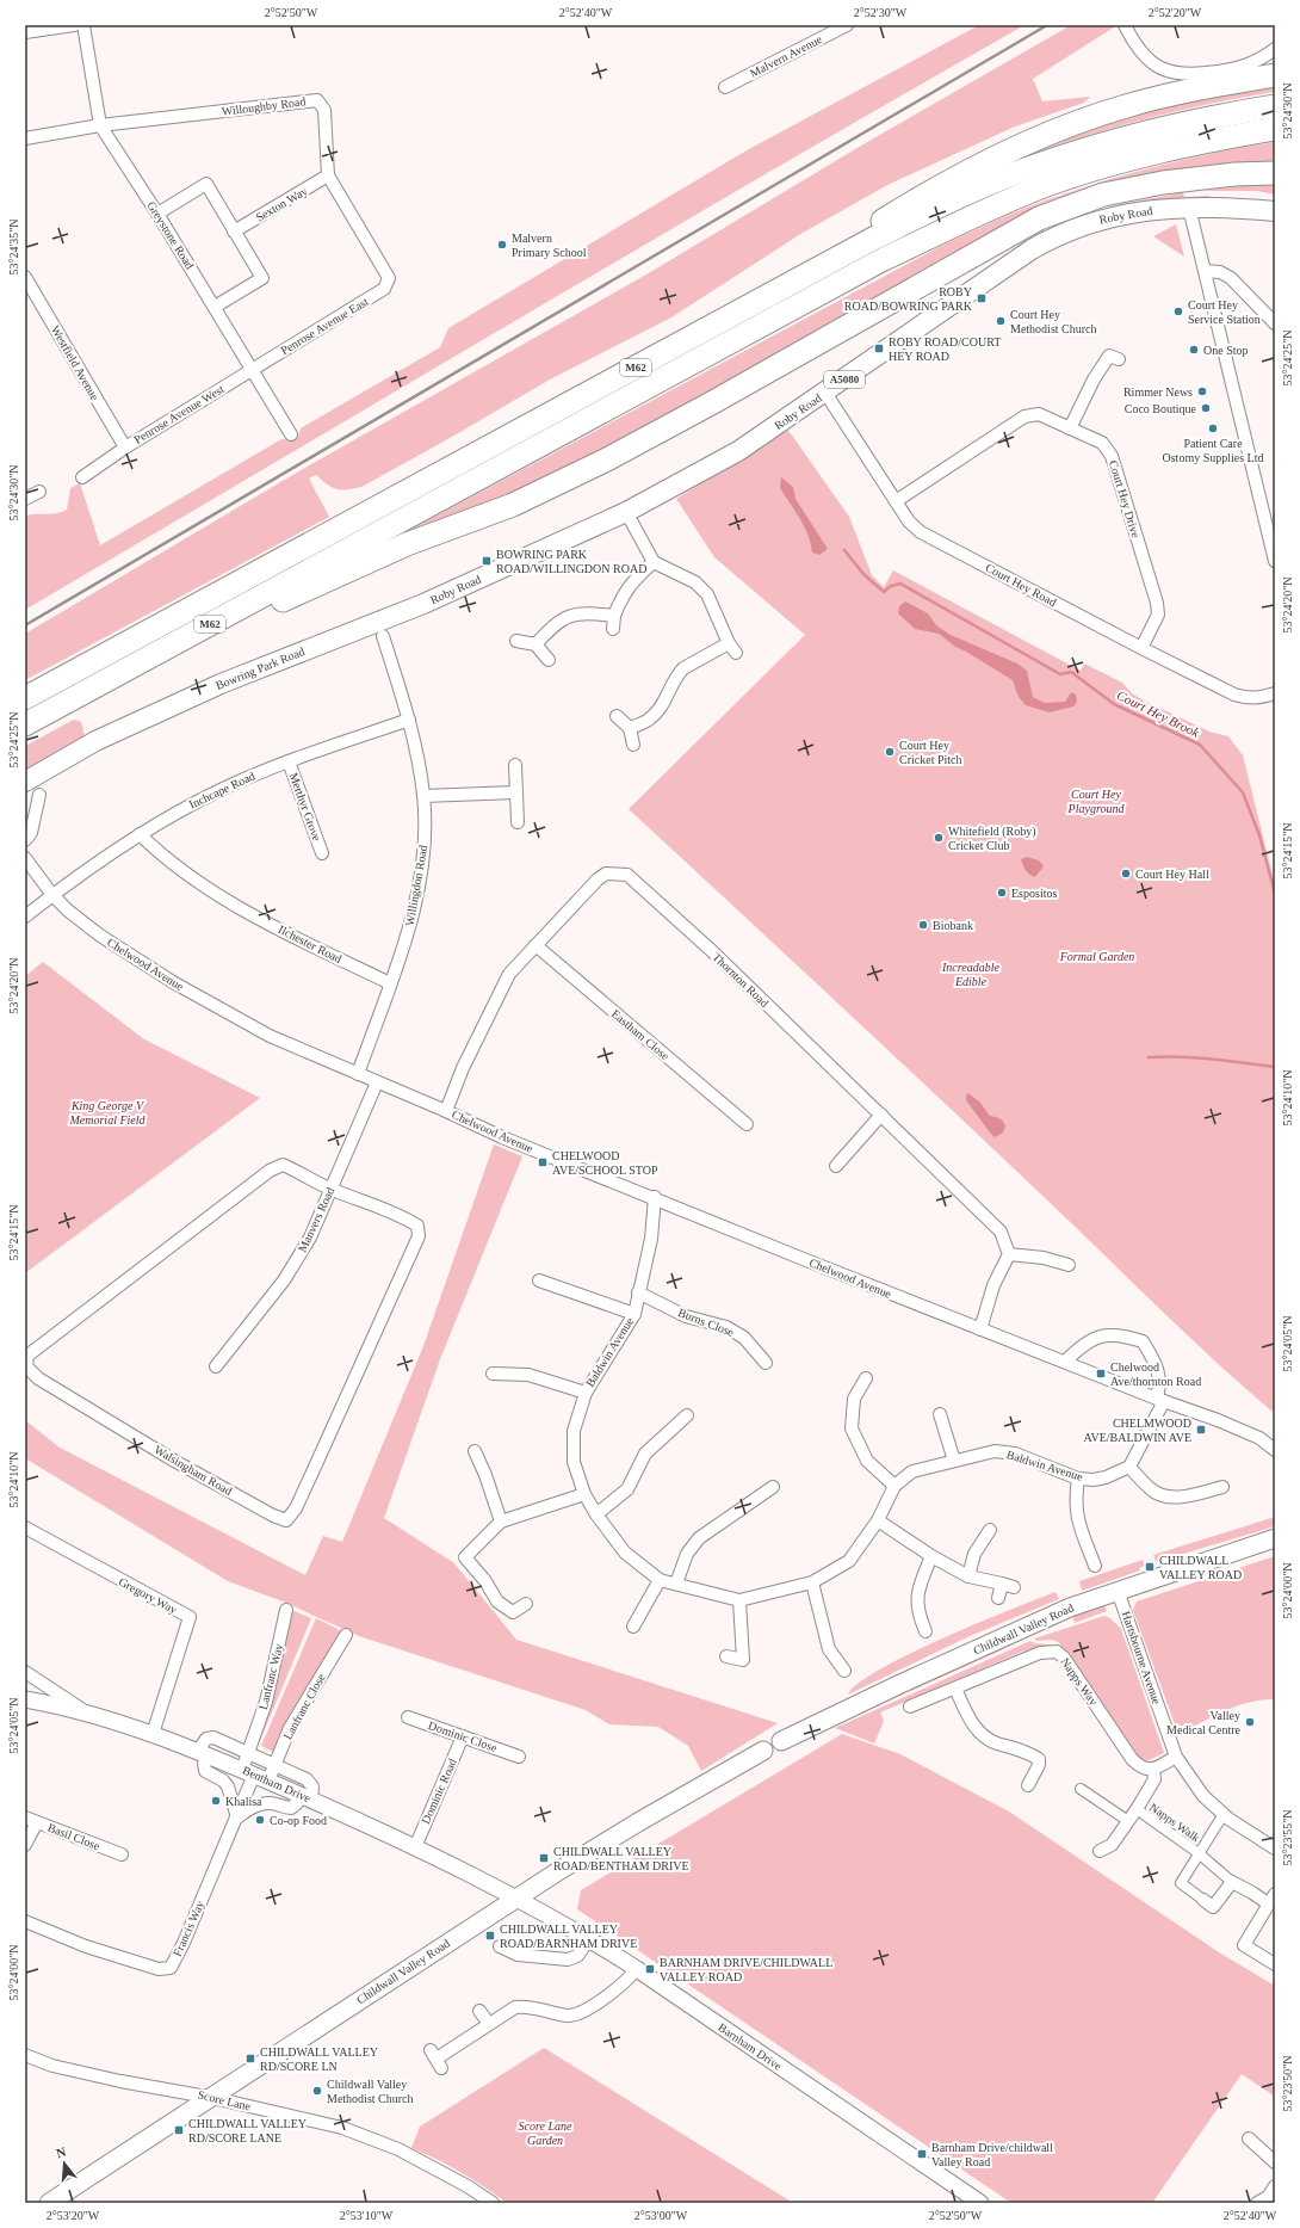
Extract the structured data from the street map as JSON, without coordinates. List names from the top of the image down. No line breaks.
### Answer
{"streets":{"highway":["M62"],"main road":["Roby Road","A5080","Bowring Park Road","Childwall Valley Road"],"street":["Malvern Avenue","Willoughby Road","Sexton Way","Greystone Road","Penrose Avenue East","Westfield Avenue","Penrose Avenue West","Court Hey Drive","Court Hey Road","Inchcape Road","Merthyr Grove","Willingdon Road","Ilchester Road","Chelwood Avenue","Thornton Road","Eastham Close","Manvers Road","Burns Close","Baldwin Avenue","Walsingham Road","Gregory Way","Hartsbourne Avenue","Lanfranc Way","Napps Way","Lanfranc Close","Dominic Close","Bentham Drive","Dominic Road","Napps Walk","Basil Close","Francis Way","Barnham Drive","Score Lane"]},"crossings":[["Willoughby Road","Sexton Way"],["Willoughby Road","Greystone Road"],["Willoughby Road","Penrose Avenue East"],["Roby Road","Court Hey Road"],["Roby Road","Bowring Park Road"],["Greystone Road","Penrose Avenue East"],["Greystone Road","Penrose Avenue West"],["Penrose Avenue East","Penrose Avenue West"],["Westfield Avenue","Penrose Avenue West"],["Court Hey Drive","Court Hey Road"],["Inchcape Road","Merthyr Grove"],["Inchcape Road","Willingdon Road"],["Inchcape Road","Ilchester Road"],["Inchcape Road","Chelwood Avenue"],["Willingdon Road","Ilchester Road"],["Willingdon Road","Chelwood Avenue"],["Chelwood Avenue","Thornton Road"],["Chelwood Avenue","Manvers Road"],["Chelwood Avenue","Baldwin Avenue"],["Thornton Road","Eastham Close"],["Manvers Road","Walsingham Road"],["Burns Close","Baldwin Avenue"],["Gregory Way","Bentham Drive"],["Childwall Valley Road","Hartsbourne Avenue"],["Childwall Valley Road","Bentham Drive"],["Childwall Valley Road","Barnham Drive"],["Childwall Valley Road","Score Lane"],["Lanfranc Way","Bentham Drive"],["Lanfranc Way","Francis Way"],["Lanfranc Close","Bentham Drive"],["Dominic Close","Dominic Road"],["Bentham Drive","Dominic Road"],["Bentham Drive","Francis Way"],["Bentham Drive","Barnham Drive"]],"water":["Court Hey Brook"],"parks":["Court Hey Playground","Formal Garden","Increadable Edible","King George V Memorial Field","Score Lane Garden"],"places":{"other":["Malvern Primary School","Court Hey Service Station","Court Hey Methodist Church","One Stop","Rimmer News","Coco Boutique","Patient Care Ostomy Supplies Ltd","Court Hey Cricket Pitch","Whitefield (Roby) Cricket Club","Court Hey Hall","Espositos","Biobank","Valley Medical Centre","Khalisa","Co-op Food","Childwall Valley Methodist Church"],"transit":["ROBY ROAD/BOWRING PARK","ROBY ROAD/COURT HEY ROAD","BOWRING PARK ROAD/WILLINGDON ROAD","CHELWOOD AVE/SCHOOL STOP","Chelwood Ave/thornton Road","CHELMWOOD AVE/BALDWIN AVE","CHILDWALL VALLEY ROAD","CHILDWALL VALLEY ROAD/BENTHAM DRIVE","CHILDWALL VALLEY ROAD/BARNHAM DRIVE","BARNHAM DRIVE/CHILDWALL VALLEY ROAD","CHILDWALL VALLEY RD/SCORE LN","CHILDWALL VALLEY RD/SCORE LANE","Barnham Drive/childwall Valley Road"]},"north":"top","coordinates":["2°52'50\"W","2°52'40\"W","2°52'30\"W","2°52'20\"W","53°24'30\"N","53°24'35\"N","53°24'25\"N","53°24'20\"N","53°24'15\"N","53°24'10\"N","53°24'05\"N","53°24'00\"N","53°23'55\"N","53°23'50\"N","2°53'20\"W","2°53'10\"W","2°53'00\"W"]}
